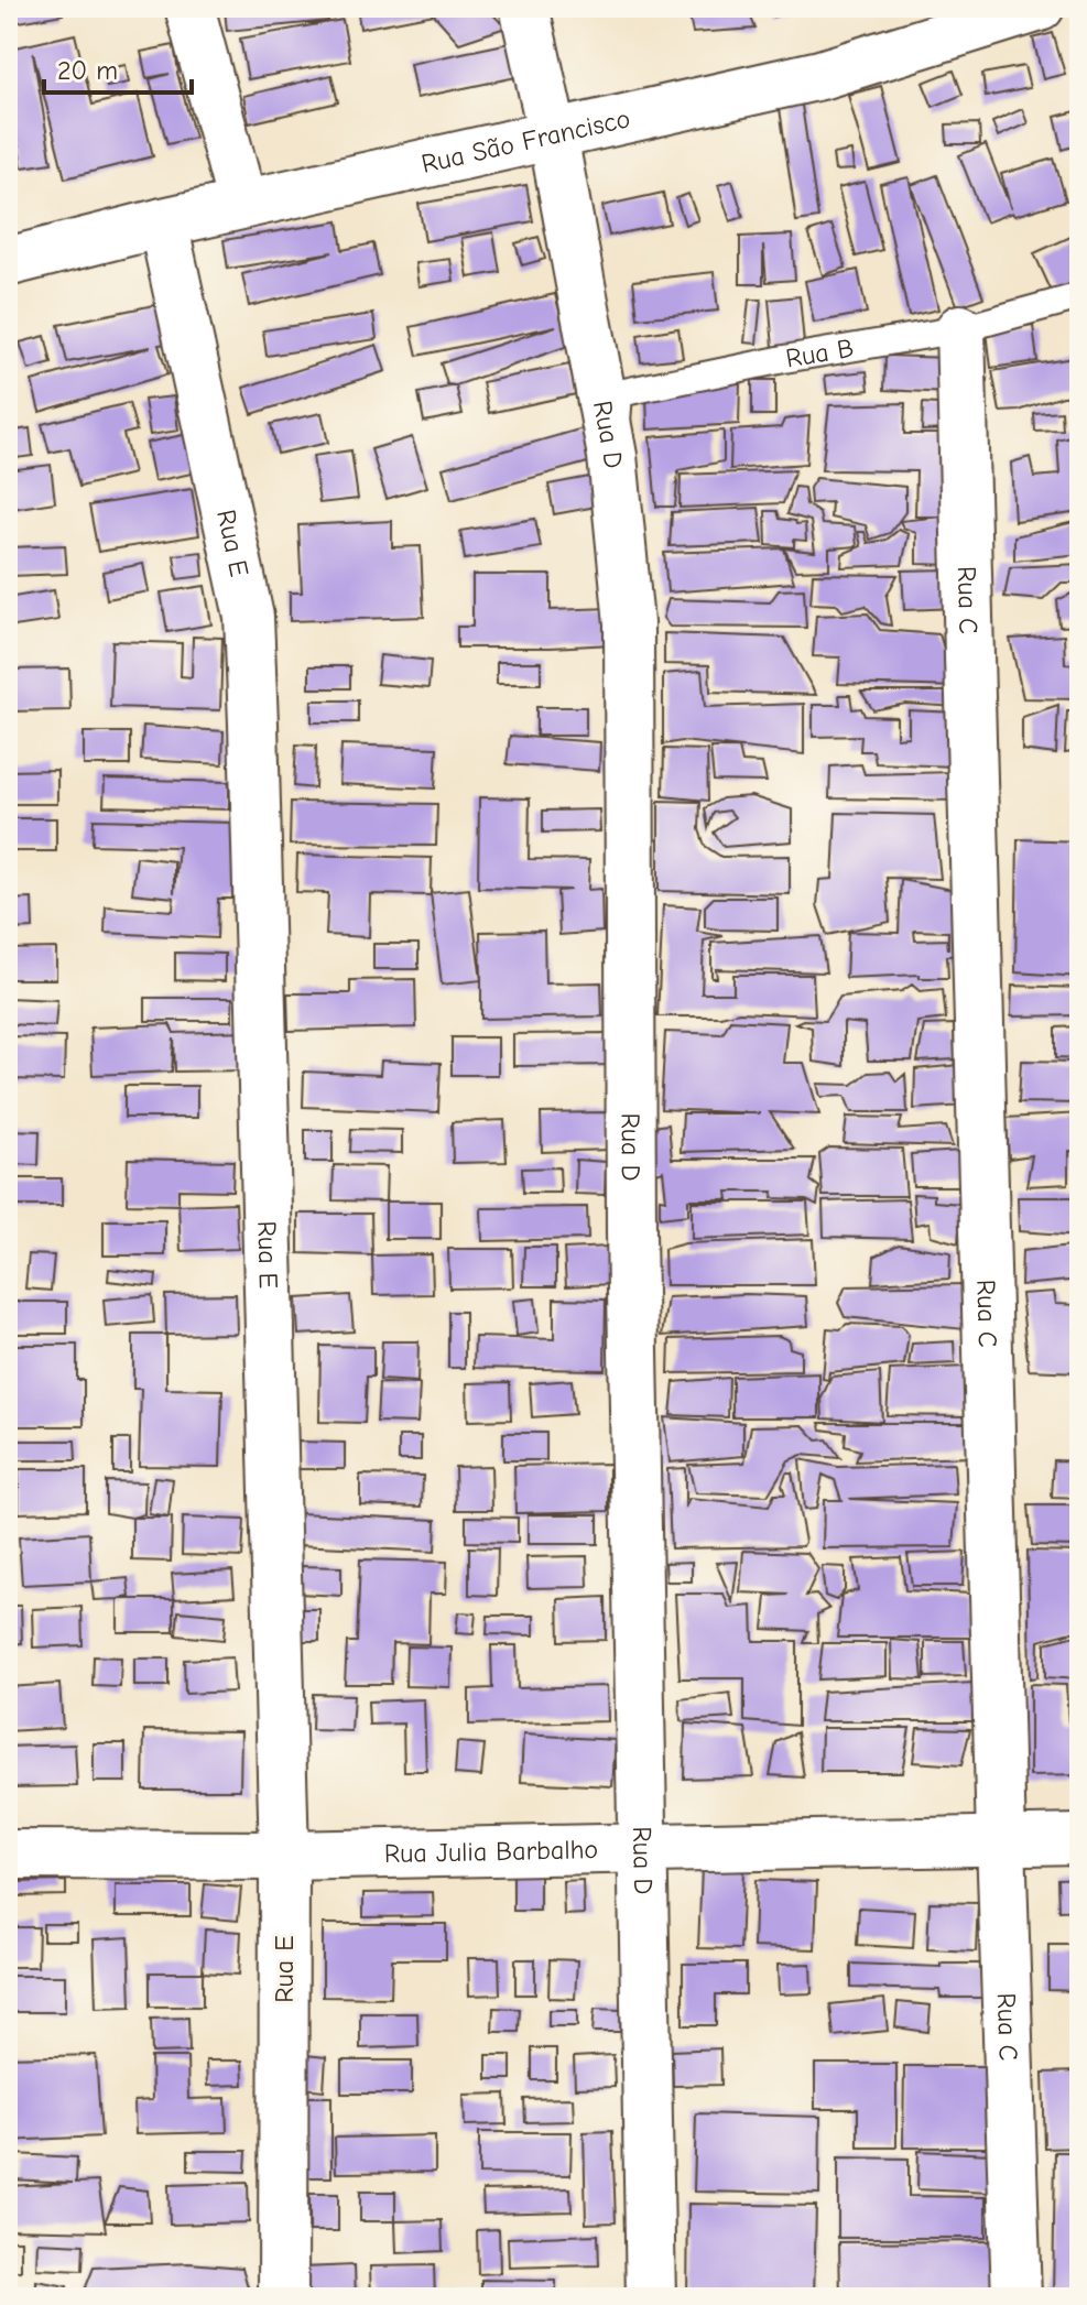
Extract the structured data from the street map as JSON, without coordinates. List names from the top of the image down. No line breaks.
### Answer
{"streets":{"street":["Rua São Francisco","Rua D","Rua E","Rua C","Rua Julia Barbalho"],"lane":["Rua B"]},"crossings":[["Rua São Francisco","Rua D"],["Rua São Francisco","Rua E"],["Rua B","Rua D"],["Rua B","Rua C"],["Rua D","Rua Julia Barbalho"],["Rua E","Rua Julia Barbalho"],["Rua C","Rua Julia Barbalho"]],"scale_bar":"20 m"}
